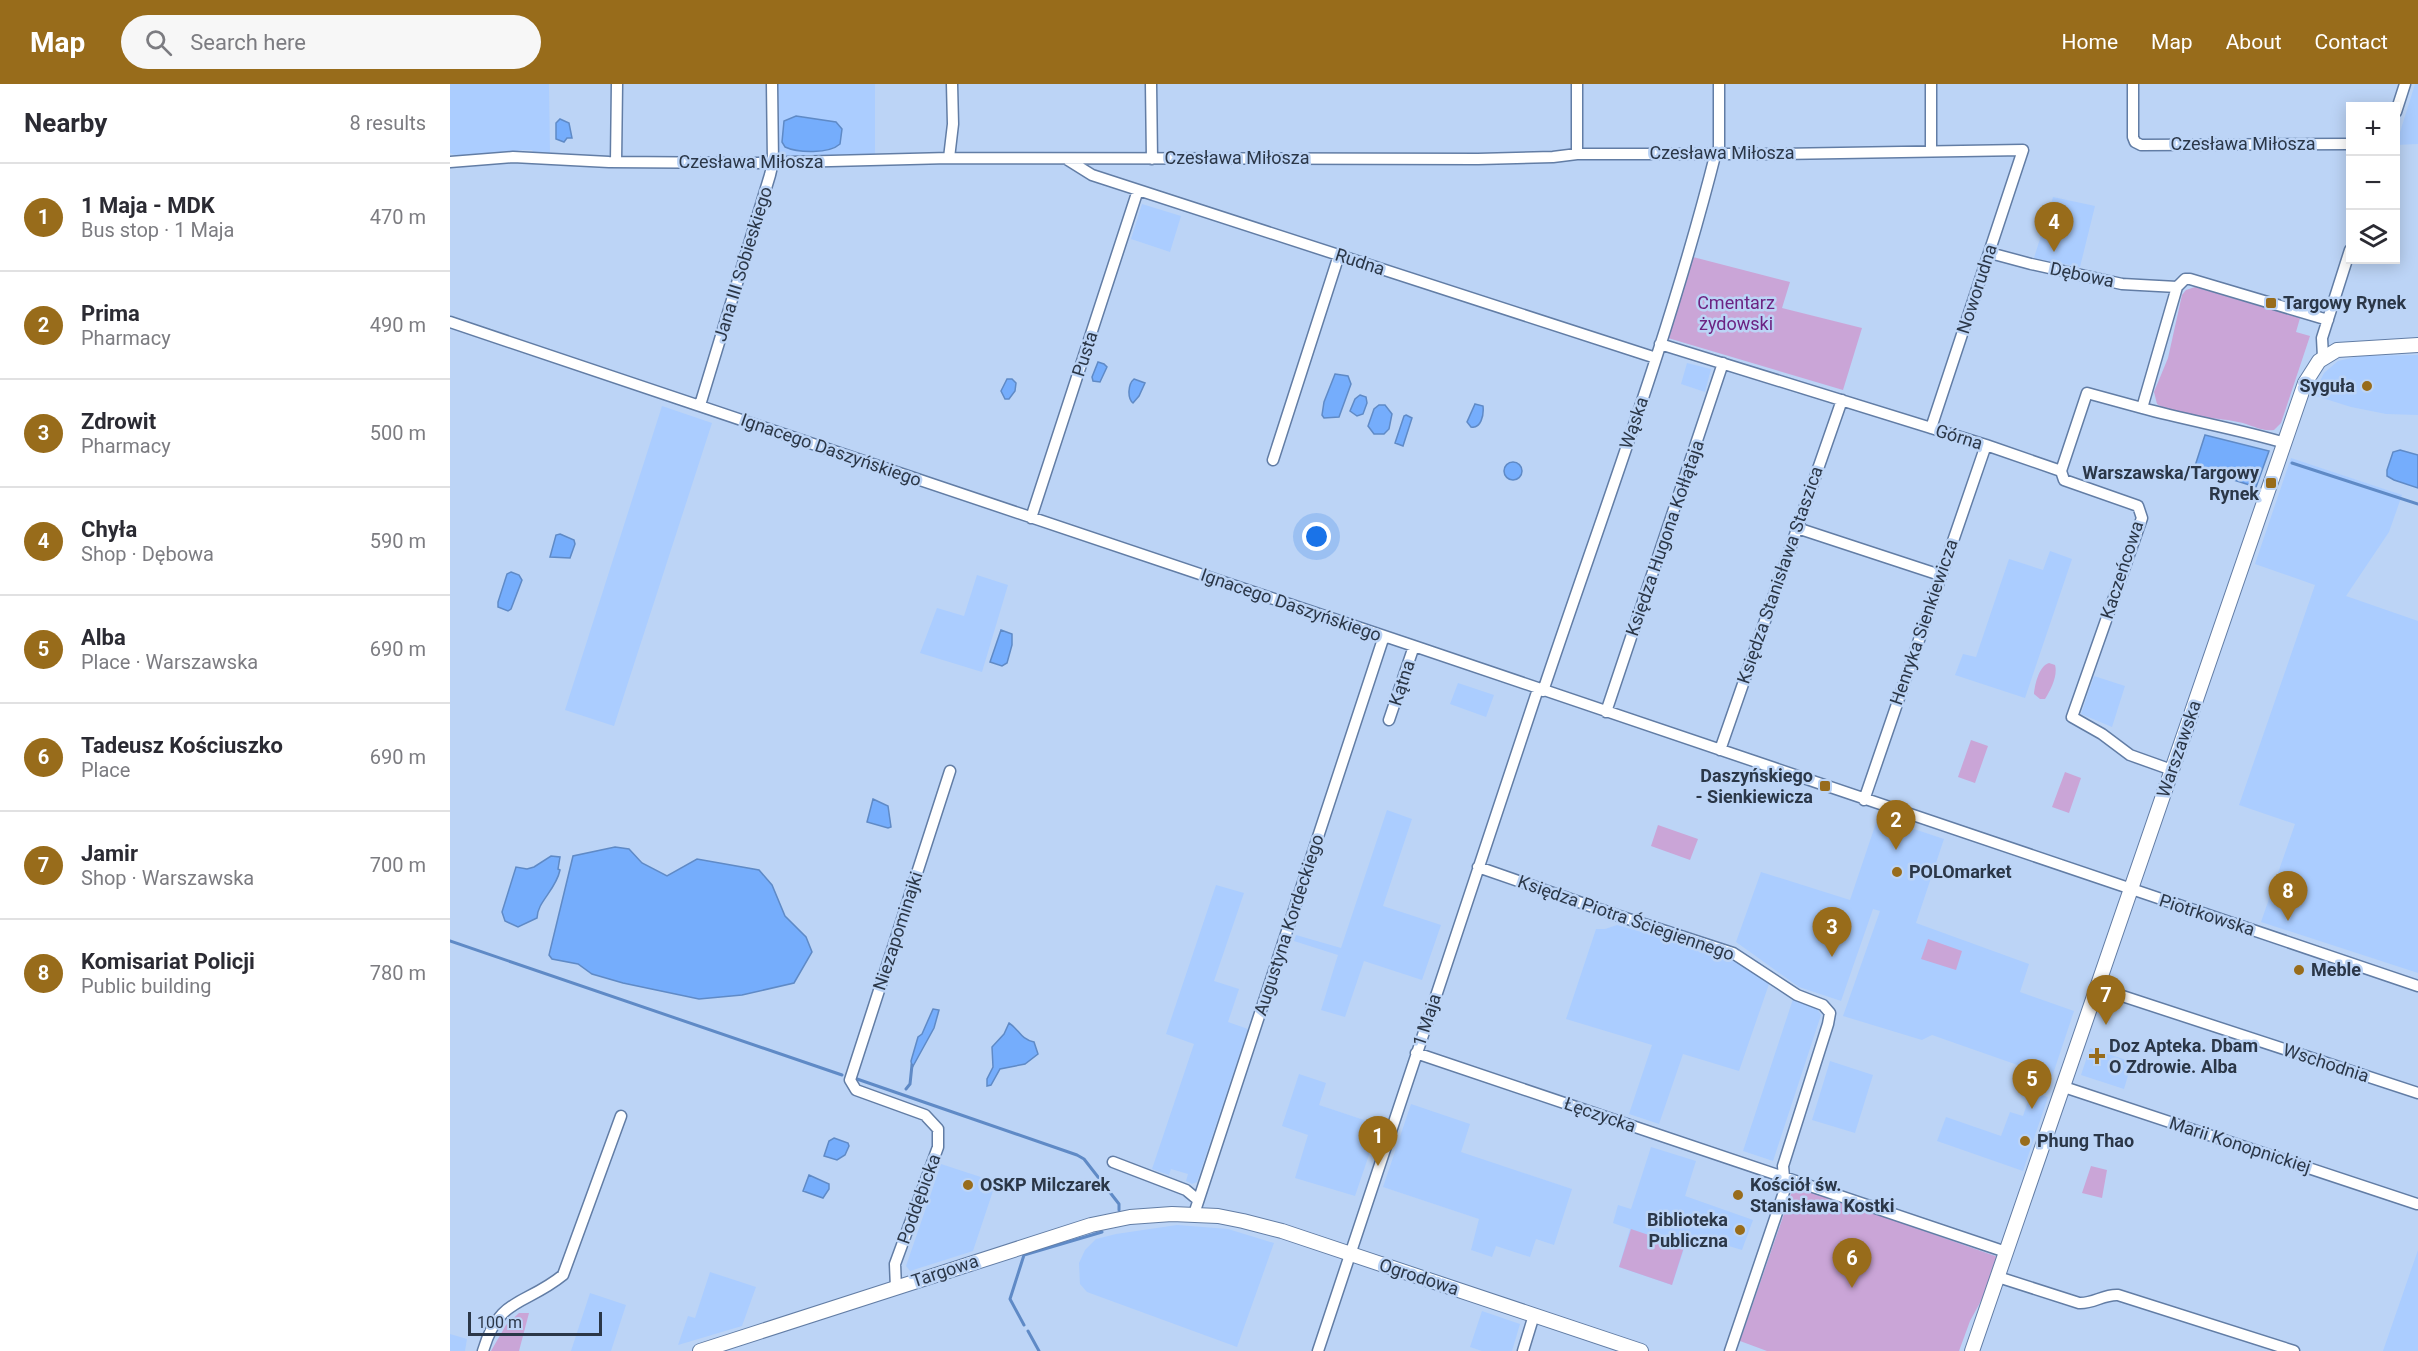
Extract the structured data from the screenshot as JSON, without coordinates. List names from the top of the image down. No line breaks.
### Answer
{"streets":{"main road":["Warszawska","Targowa","Ogrodowa"],"street":["Czesława Miłosza","Rudna","Jana III Sobieskiego","Dębowa","Noworudna","Pusta","Wąska","Górna","Ignacego Daszyńskiego","Księdza Hugona Kołłątaja","Kaczeńcowa","Księdza Stanisława Staszica","Henryka Sienkiewicza","Kątna","Piotrkowska","Księdza Piotra Ściegiennego","Augustyna Kordeckiego","Niezapominajki","1 Maja","Wschodnia","Łęczycka","Marii Konopnickiej","Poddębicka"]},"crossings":[["Czesława Miłosza","Rudna"],["Czesława Miłosza","Jana III Sobieskiego"],["Czesława Miłosza","Noworudna"],["Czesława Miłosza","Wąska"],["Rudna","Pusta"],["Rudna","Wąska"],["Jana III Sobieskiego","Ignacego Daszyńskiego"],["Dębowa","Noworudna"],["Noworudna","Górna"],["Pusta","Ignacego Daszyńskiego"],["Wąska","Ignacego Daszyńskiego"],["Wąska","1 Maja"],["Górna","Księdza Hugona Kołłątaja"],["Górna","Kaczeńcowa"],["Górna","Księdza Stanisława Staszica"],["Górna","Henryka Sienkiewicza"],["Ignacego Daszyńskiego","Księdza Hugona Kołłątaja"],["Ignacego Daszyńskiego","Księdza Stanisława Staszica"],["Ignacego Daszyńskiego","Henryka Sienkiewicza"],["Ignacego Daszyńskiego","Kątna"],["Ignacego Daszyńskiego","Warszawska"],["Ignacego Daszyńskiego","Piotrkowska"],["Ignacego Daszyńskiego","Augustyna Kordeckiego"],["Ignacego Daszyńskiego","1 Maja"],["Kaczeńcowa","Warszawska"],["Warszawska","Piotrkowska"],["Warszawska","Wschodnia"],["Warszawska","Łęczycka"],["Warszawska","Marii Konopnickiej"],["Księdza Piotra Ściegiennego","1 Maja"],["Księdza Piotra Ściegiennego","Łęczycka"],["Augustyna Kordeckiego","Targowa"],["Augustyna Kordeckiego","Ogrodowa"],["Niezapominajki","Poddębicka"],["1 Maja","Łęczycka"],["1 Maja","Ogrodowa"],["Poddębicka","Targowa"],["Targowa","Ogrodowa"]],"parks":["Cmentarz żydowski"],"places":{"transit":["Targowy Rynek","Warszawska/Targowy Rynek","Daszyńskiego - Sienkiewicza"],"other":["Syguła","POLOmarket","Meble","Phung Thao","OSKP Milczarek","Kościół św. Stanisława Kostki","Biblioteka Publiczna"],"health":["Doz Apteka. Dbam O Zdrowie. Alba"]},"scale_bar":"100 m","page":{"header":"Map","search":"Search here","nav":["Home","Map","About","Contact"],"heading":["Nearby","8 results"],"map_buttons":["+","−"],"list":[{"mark":"1","name":"1 Maja - MDK","note":"Bus stop · 1 Maja","value":"470 m"},{"mark":"2","name":"Prima","note":"Pharmacy","value":"490 m"},{"mark":"3","name":"Zdrowit","note":"Pharmacy","value":"500 m"},{"mark":"4","name":"Chyła","note":"Shop · Dębowa","value":"590 m"},{"mark":"5","name":"Alba","note":"Place · Warszawska","value":"690 m"},{"mark":"6","name":"Tadeusz Kościuszko","note":"Place","value":"690 m"},{"mark":"7","name":"Jamir","note":"Shop · Warszawska","value":"700 m"},{"mark":"8","name":"Komisariat Policji","note":"Public building","value":"780 m"}],"pins":["4","2","8","3","7","5","1","6"],"scale":"100 m"}}
